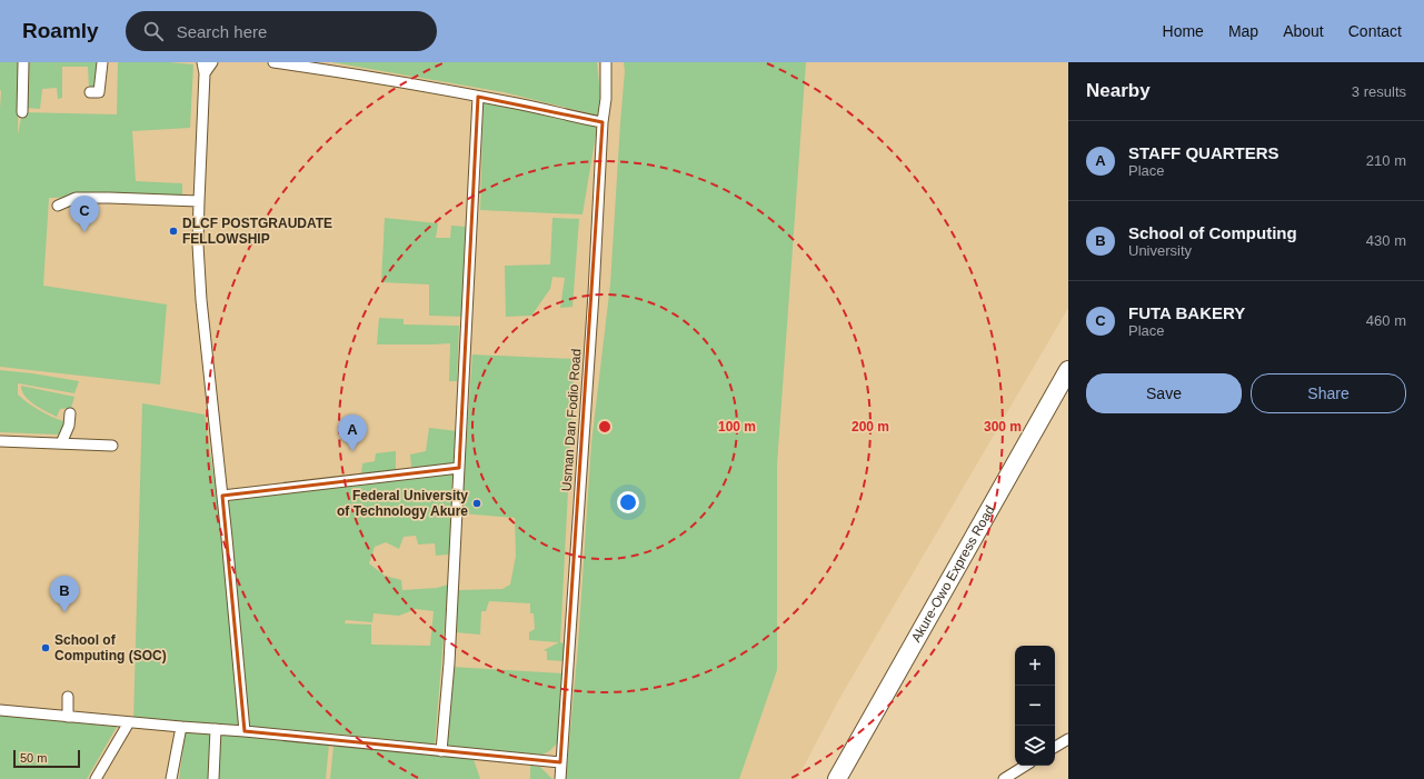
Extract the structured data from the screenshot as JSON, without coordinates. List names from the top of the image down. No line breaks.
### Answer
{"streets":{"highway":["Akure-Owo Express Road"],"street":["Usman Dan Fodio Road"]},"places":["DLCF POSTGRAUDATE FELLOWSHIP","Federal University of Technology Akure","School of Computing (SOC)"],"scale_bar":"50 m","page":{"header":"Roamly","search":"Search here","nav":["Home","Map","About","Contact"],"heading":["Nearby","3 results"],"list":[{"mark":"A","name":"STAFF QUARTERS","note":"Place","value":"210 m"},{"mark":"B","name":"School of Computing","note":"University","value":"430 m"},{"mark":"C","name":"FUTA BAKERY","note":"Place","value":"460 m"}],"pins":["C","A","B"],"buttons":["Save","Share"],"map_buttons":["+","−"],"scale":"50 m"},"rings":["100 m","200 m","300 m"]}
